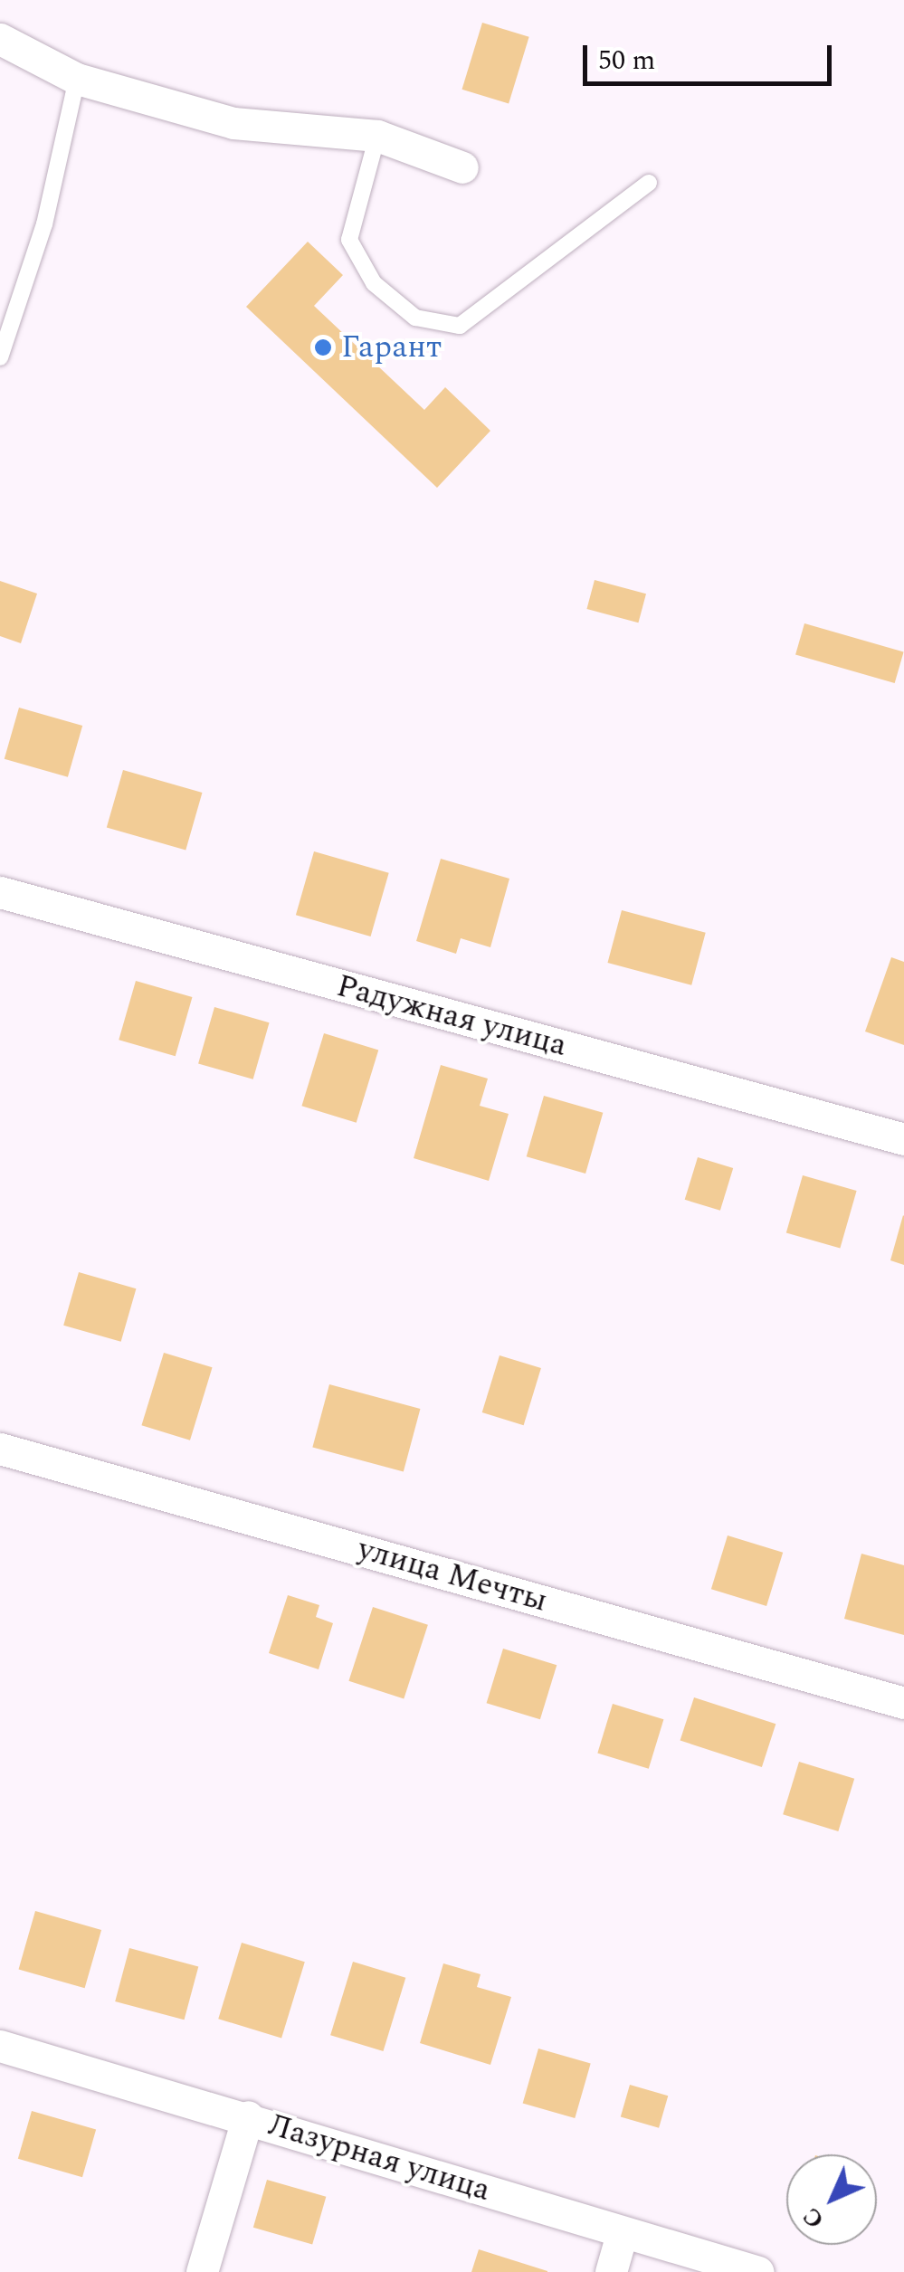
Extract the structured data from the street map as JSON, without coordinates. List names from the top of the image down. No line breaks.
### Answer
{"streets":{"street":["Радужная улица","улица Мечты","Лазурная улица"]},"places":["Гарант"],"scale_bar":"50 m","north":"bottom left"}
